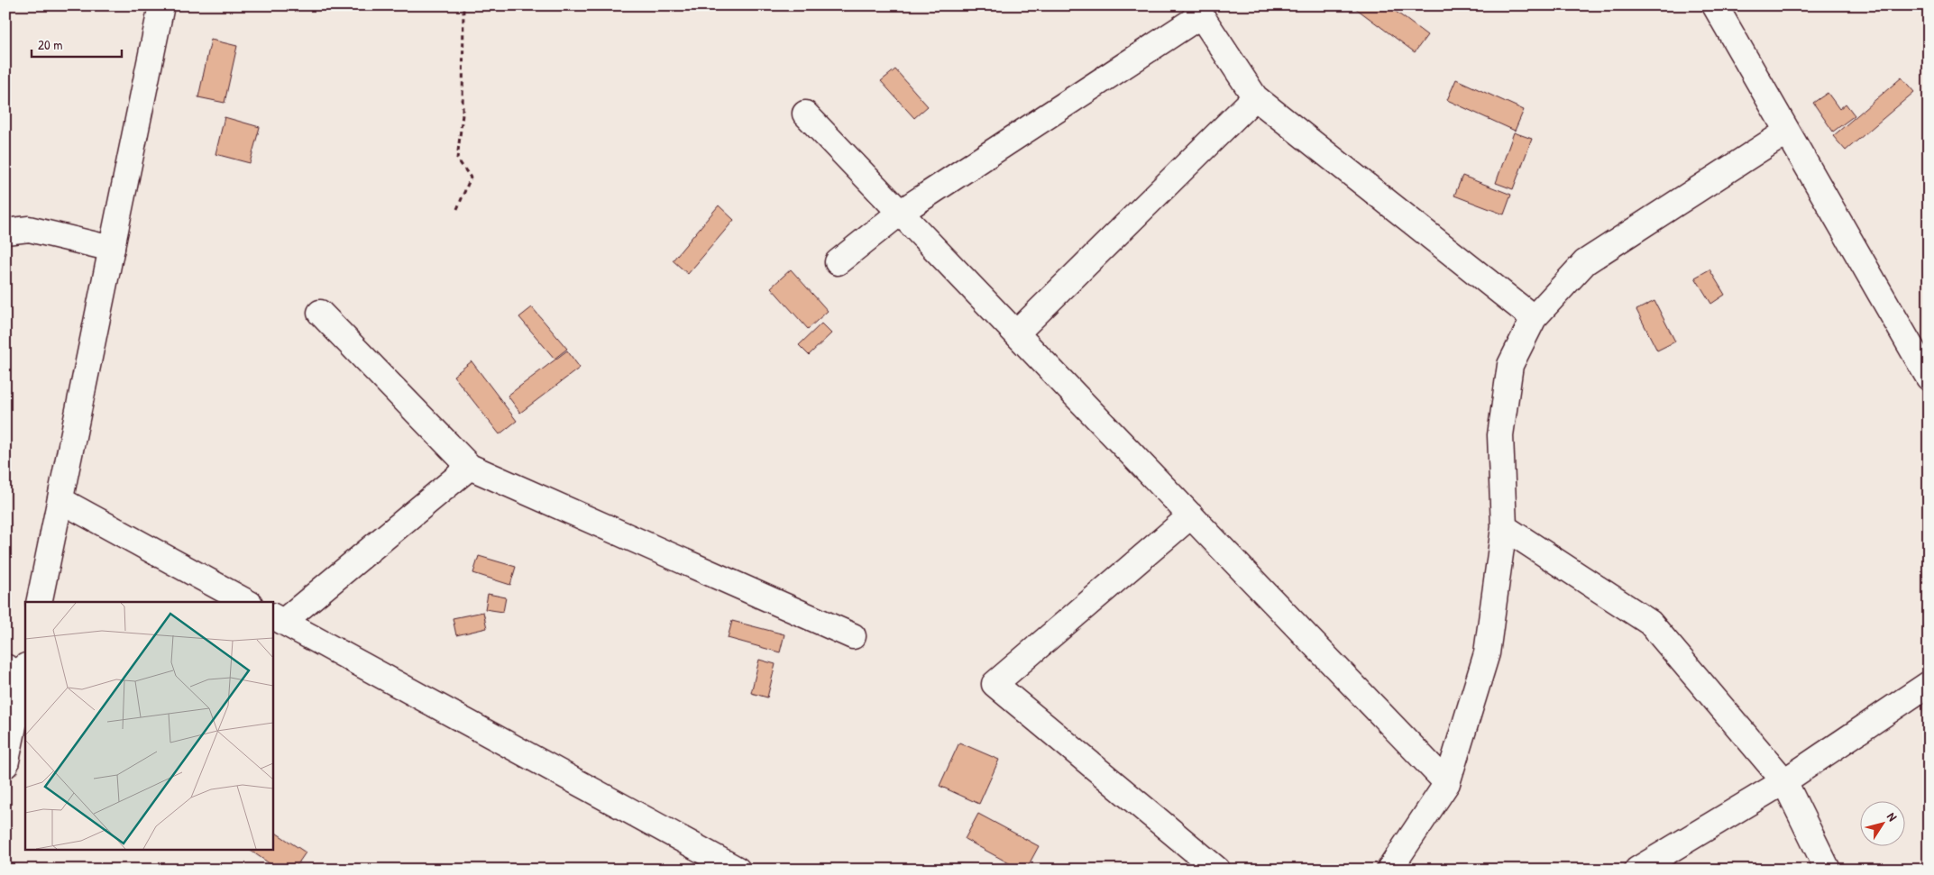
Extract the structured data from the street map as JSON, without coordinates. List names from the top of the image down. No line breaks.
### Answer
{"scale_bar":"20 m","north":"top right"}
